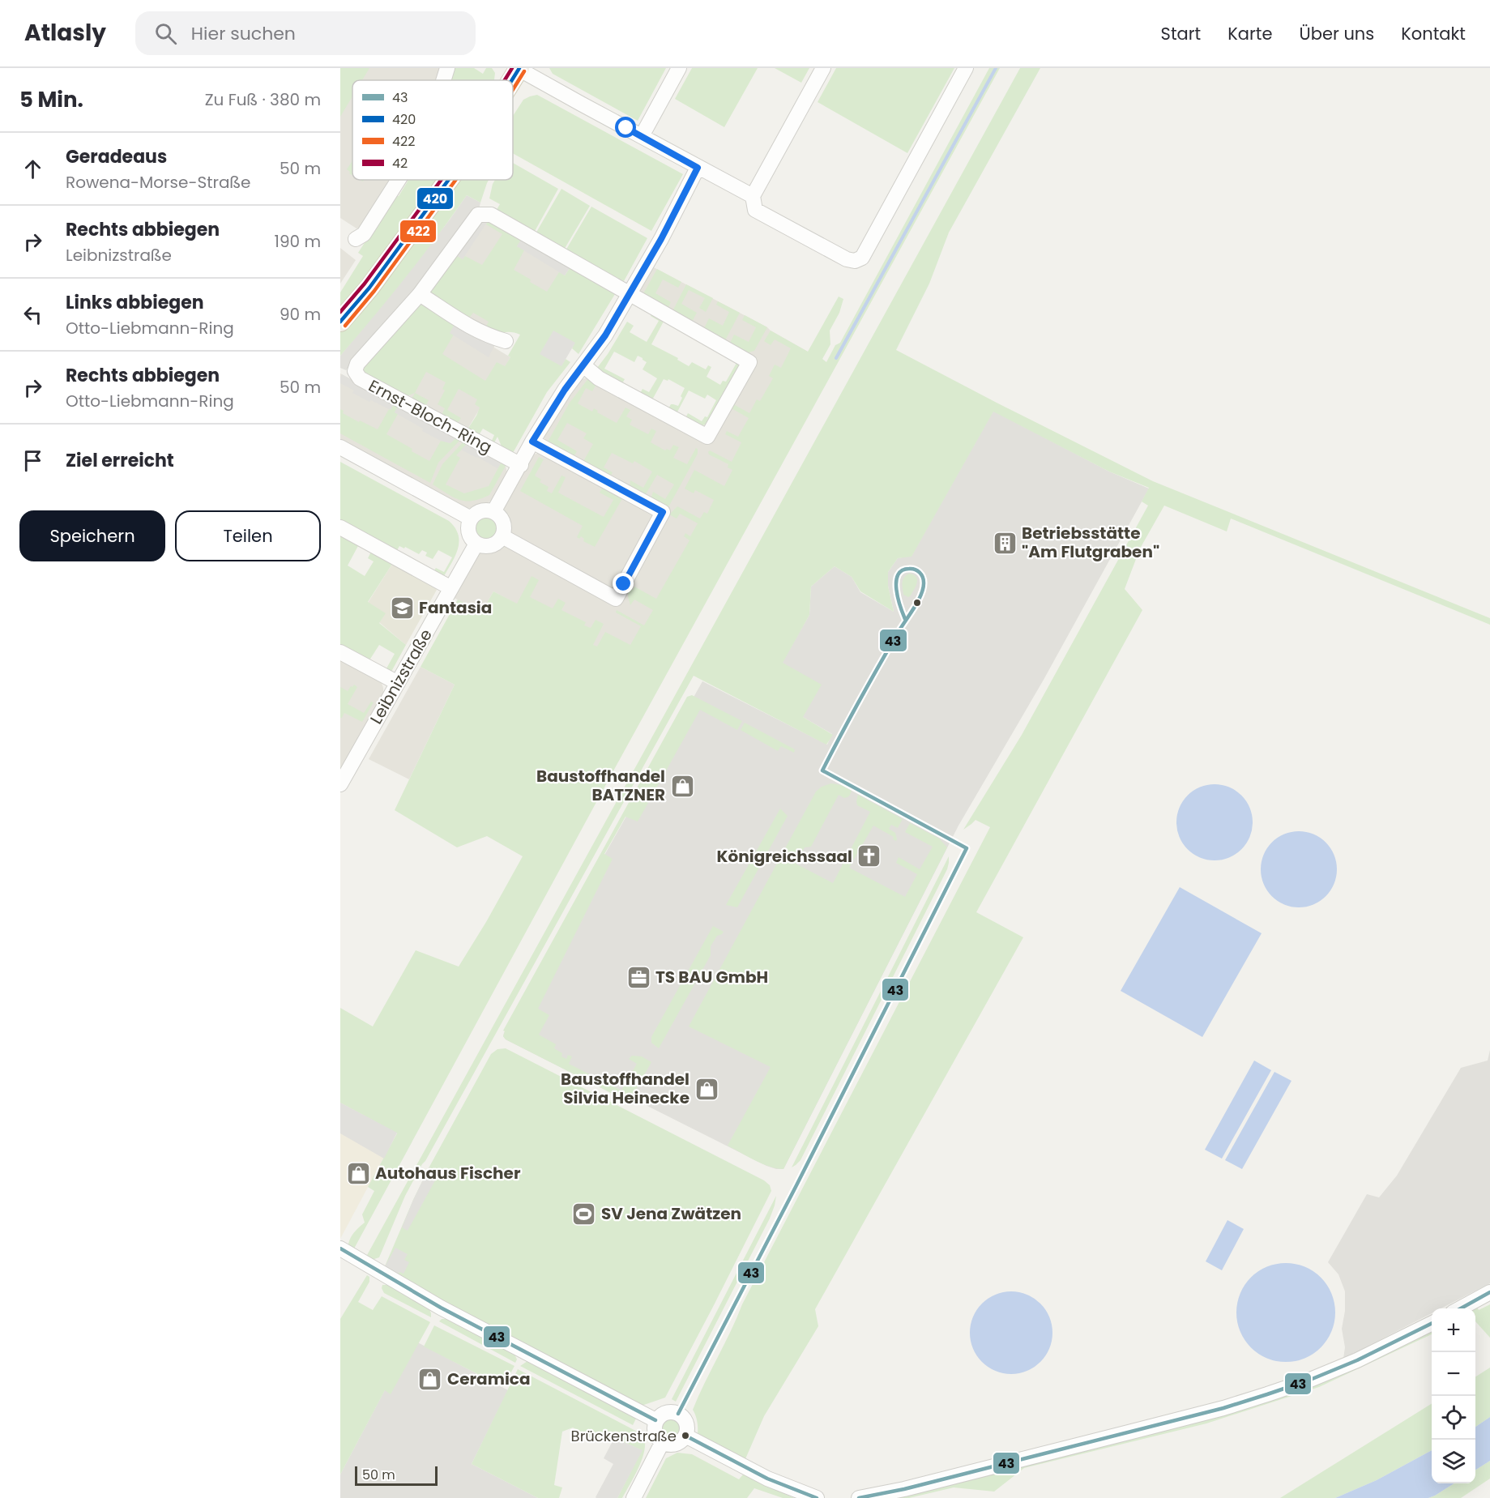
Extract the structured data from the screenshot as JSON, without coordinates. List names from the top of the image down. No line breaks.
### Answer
{"streets":{"street":["Ernst-Bloch-Ring","Leibnizstraße"]},"places":{"building":["Betriebsstätte \"Am Flutgraben\""],"school or university":["Fantasia"],"shop":["Baustoffhandel BATZNER","Baustoffhandel Silvia Heinecke","Autohaus Fischer","Ceramica"],"church":["Königreichssaal"],"office":["TS BAU GmbH"],"sports":["SV Jena Zwätzen"],"other":["Brückenstraße"]},"lines":["transit line 420","transit line 42","transit line 422","transit line 43"],"legend":["43","420","422","42"],"scale_bar":"50 m","page":{"header":"Atlasly","search":"Hier suchen","nav":["Start","Karte","Über uns","Kontakt"],"heading":["5 Min.","Zu Fuß · 380 m"],"list":[["Geradeaus","Rowena-Morse-Straße","50 m"],["Rechts abbiegen","Leibnizstraße","190 m"],["Links abbiegen","Otto-Liebmann-Ring","90 m"],["Rechts abbiegen","Otto-Liebmann-Ring","50 m"],"Ziel erreicht"],"buttons":["Speichern","Teilen"],"map_buttons":["+","−"],"scale":"50 m"}}
